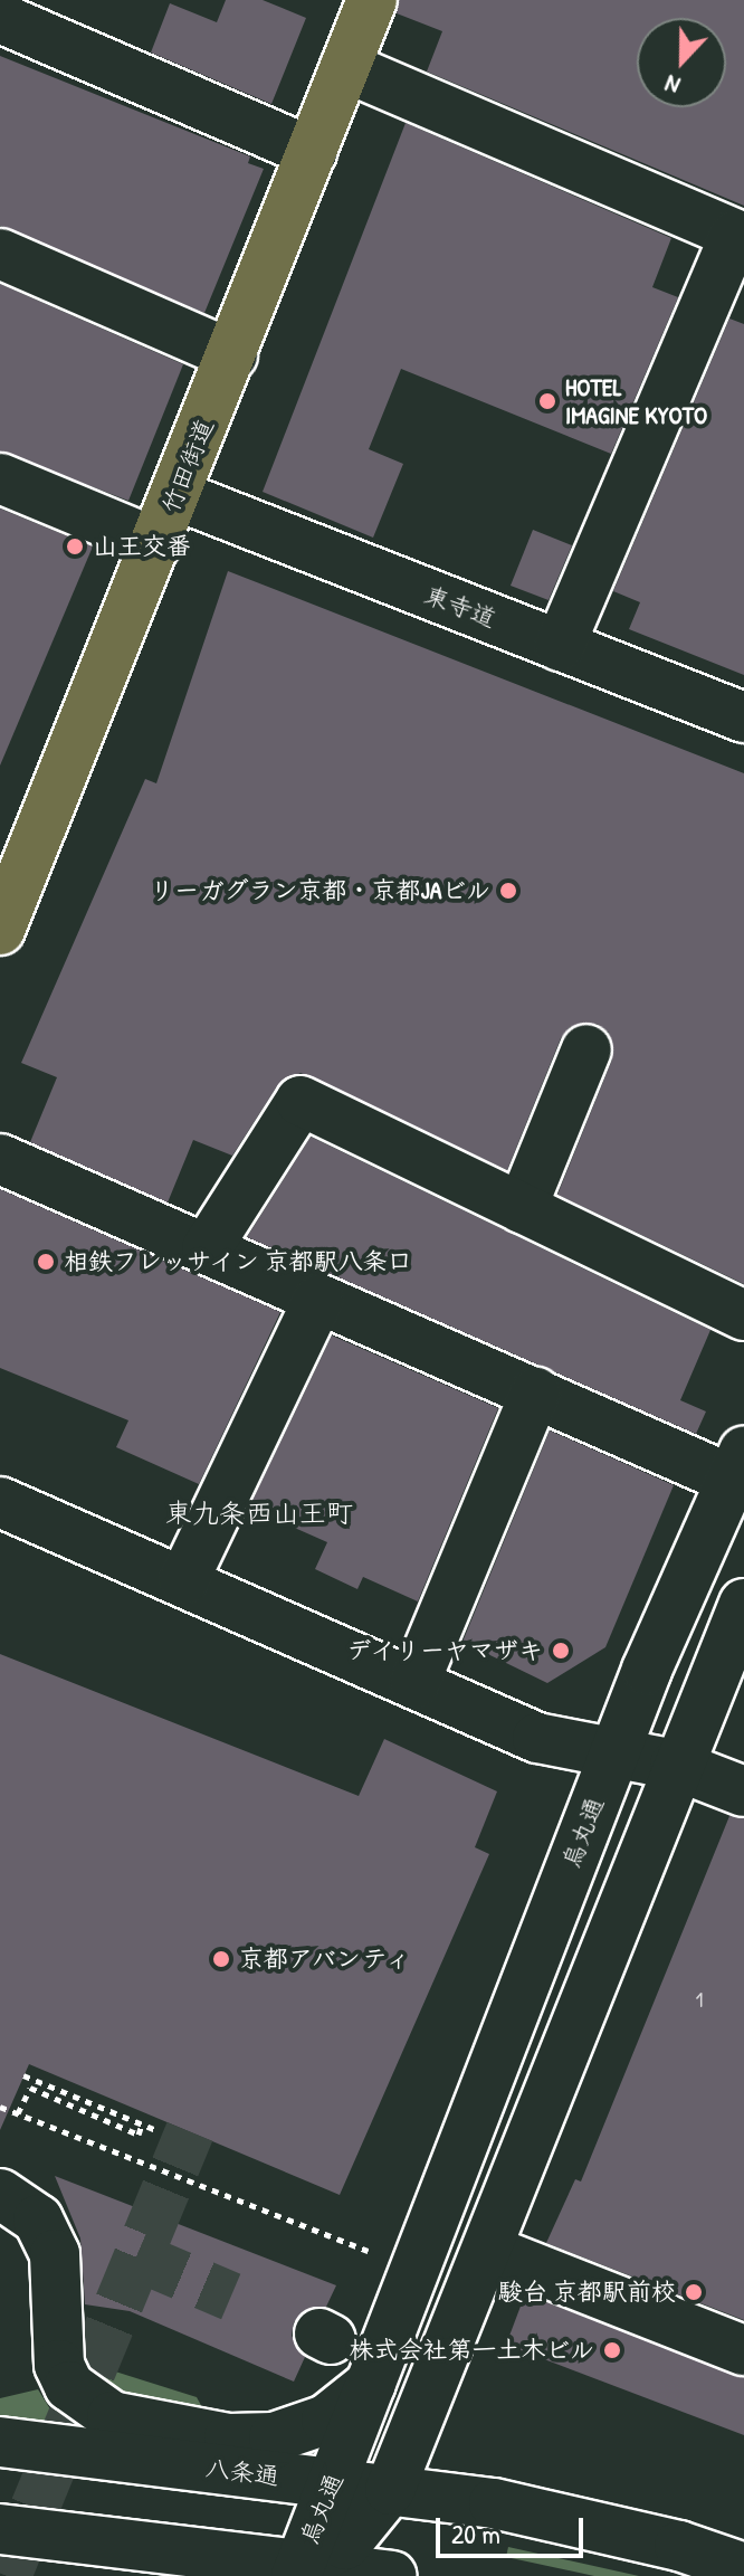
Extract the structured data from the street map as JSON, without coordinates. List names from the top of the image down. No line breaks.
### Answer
{"streets":{"main road":["竹田街道"],"street":["東寺道","烏丸通","八条通"]},"crossings":[["竹田街道","東寺道"],["烏丸通","八条通"]],"districts":["東九条西山王町"],"places":["HOTEL IMAGINE KYOTO","山王交番","リーガグラン京都・京都JAビル","相鉄フレッサイン 京都駅八条口","デイリーヤマザキ","京都アバンティ","駿台 京都駅前校","株式会社第一土木ビル"],"house_numbers":["1"],"scale_bar":"20 m","north":"bottom"}
